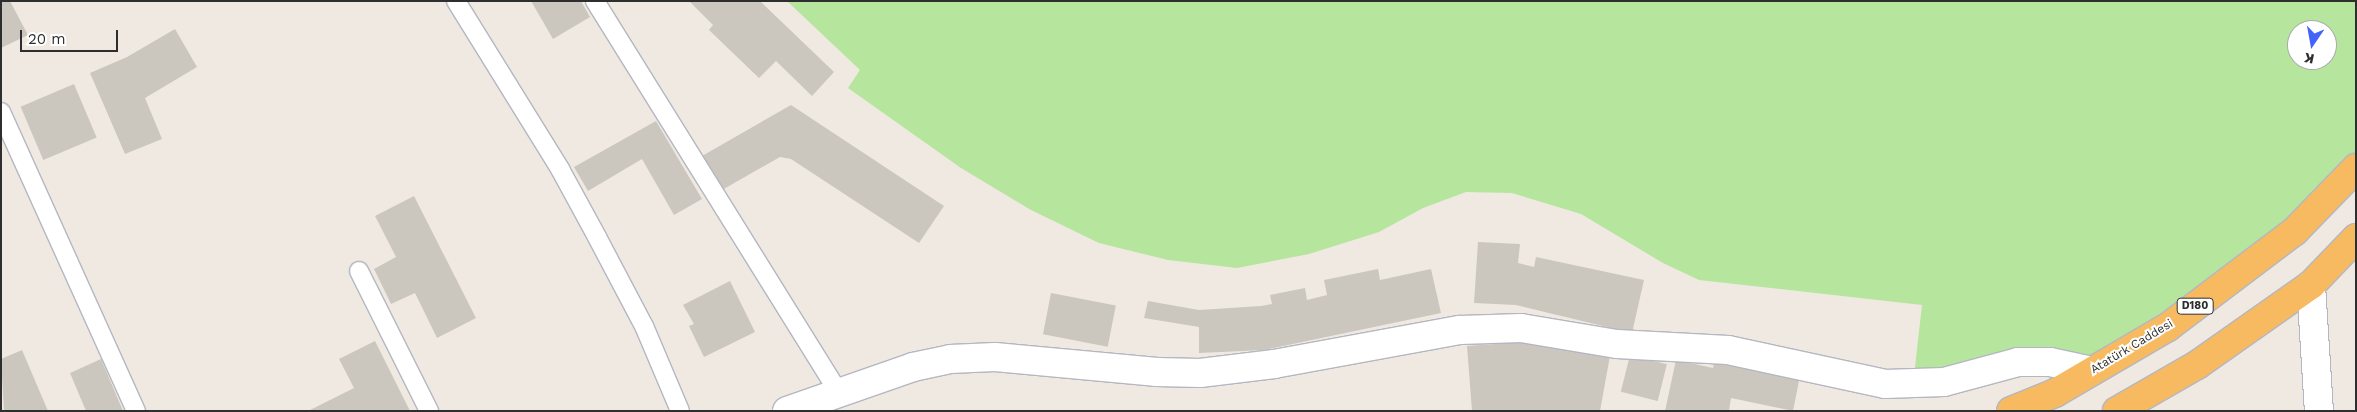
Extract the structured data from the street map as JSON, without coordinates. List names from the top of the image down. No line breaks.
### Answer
{"streets":{"highway":["D180","Atatürk Caddesi"]},"scale_bar":"20 m","north":"bottom"}
